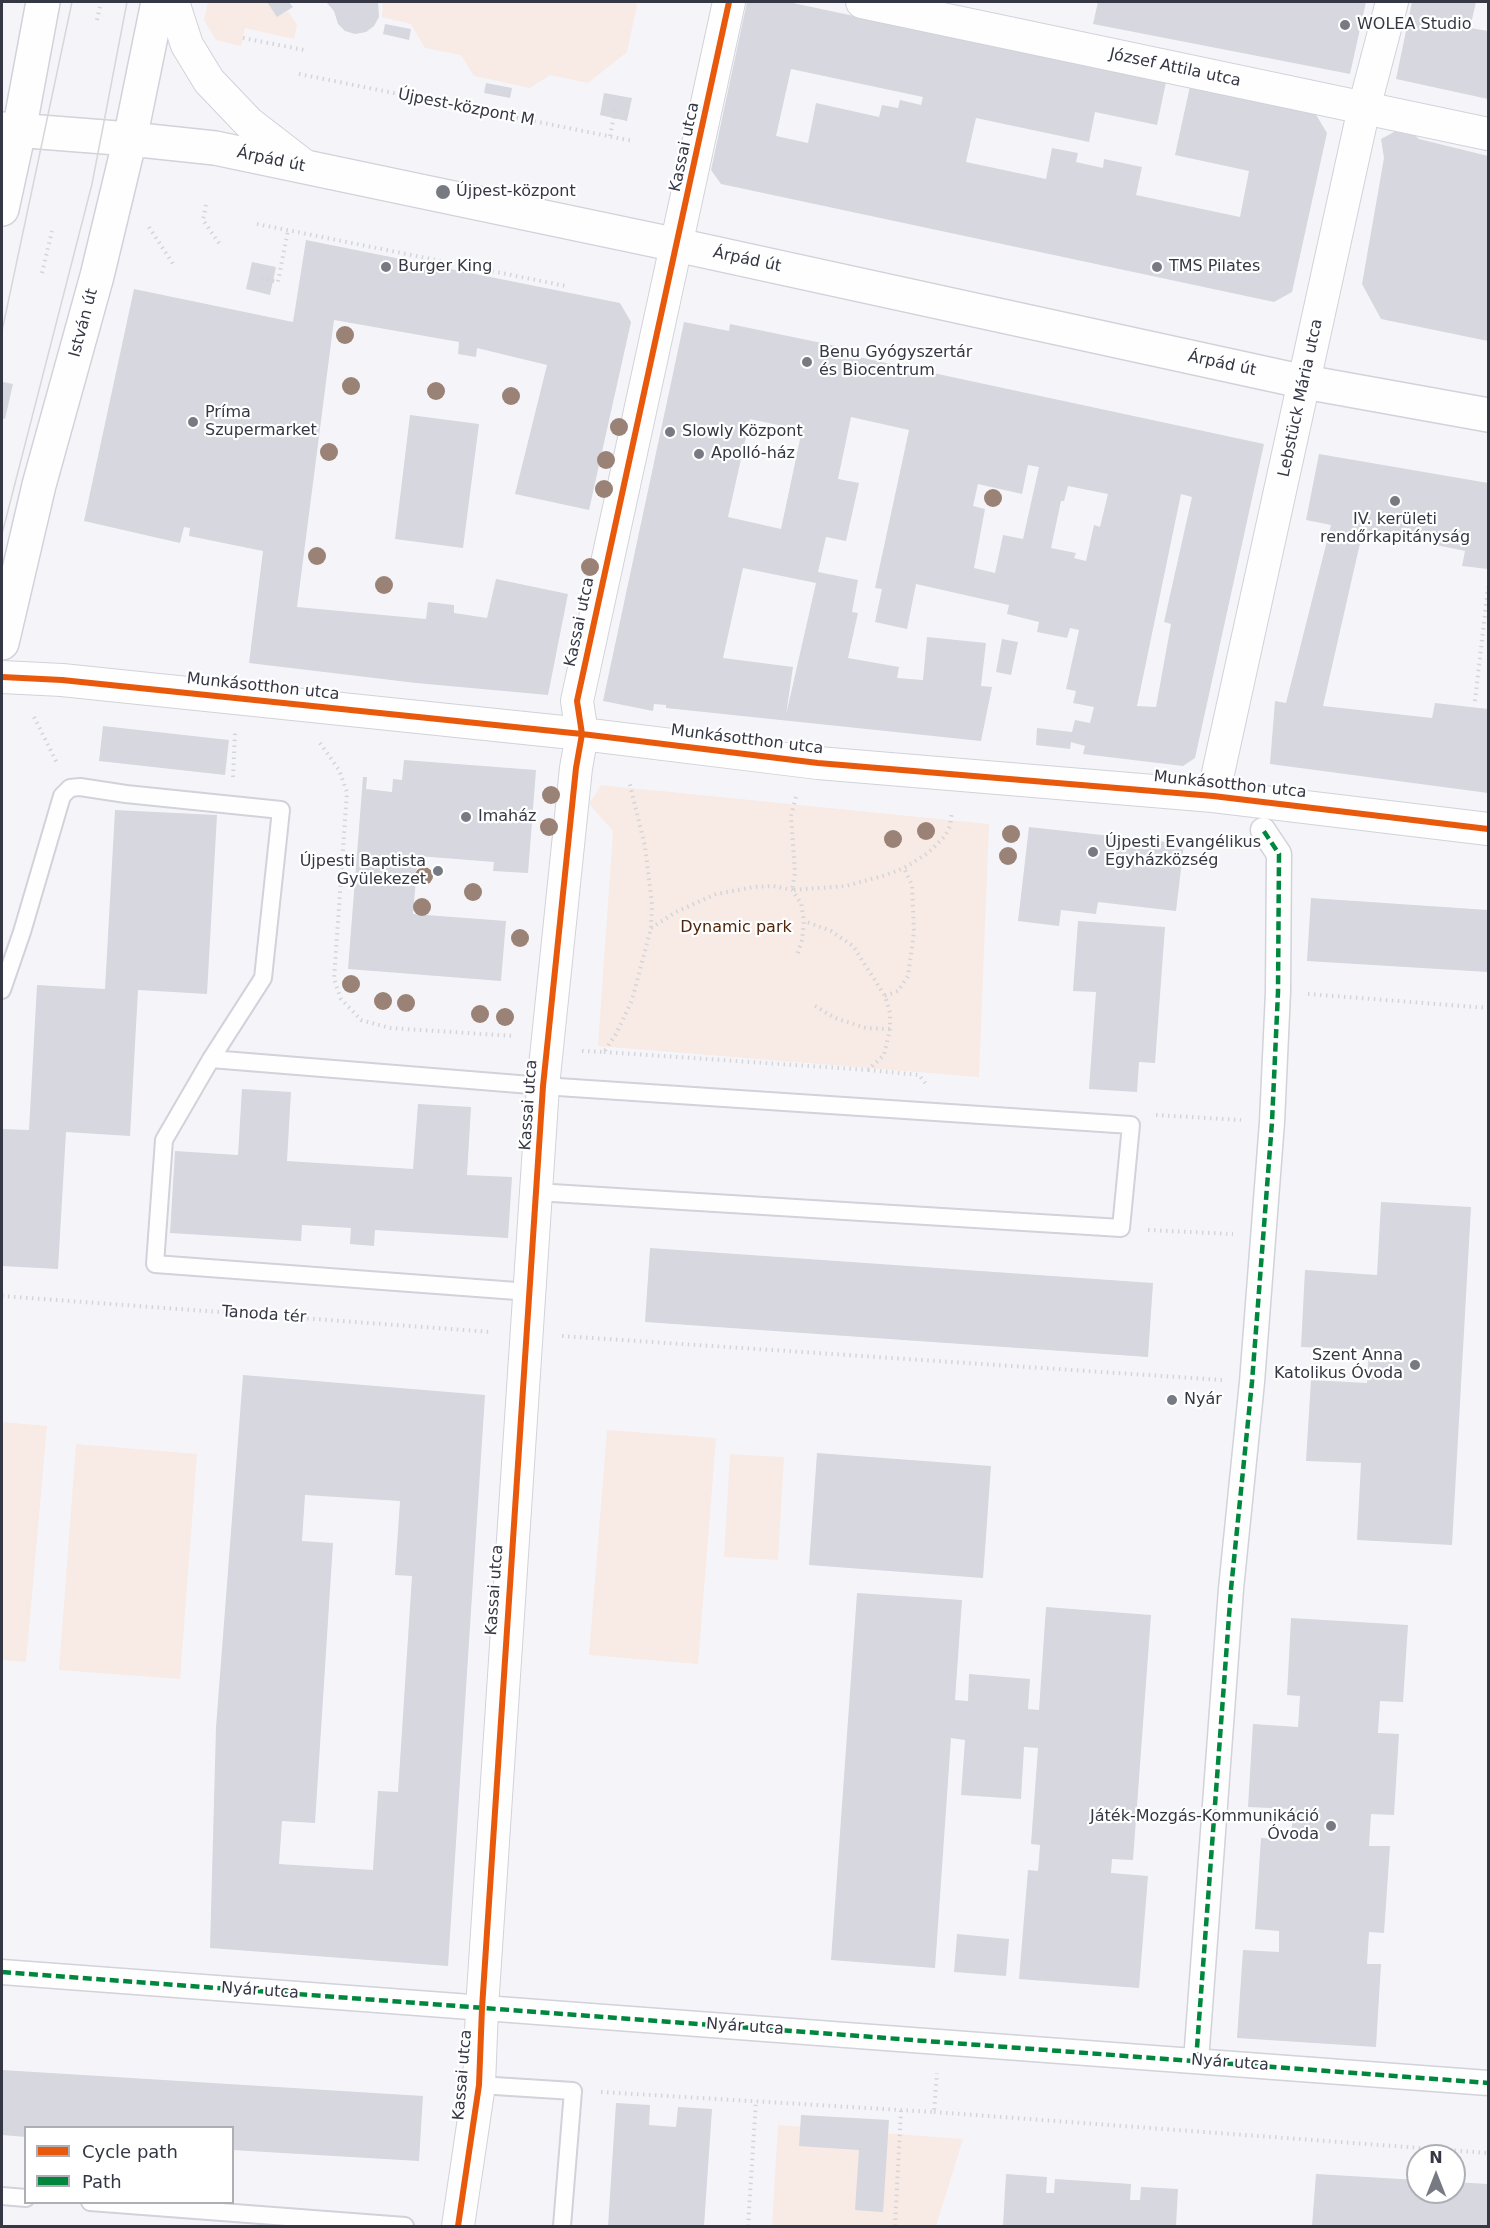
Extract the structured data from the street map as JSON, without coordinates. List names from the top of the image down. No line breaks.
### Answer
{"streets":{"main road":["Árpád út","István út"],"street":["József Attila utca","Kassai utca","Lebstück Mária utca","Munkásotthon utca","Nyár utca"],"path":["Újpest-központ M","Tanoda tér"]},"crossings":[["József Attila utca","Lebstück Mária utca"],["Kassai utca","Árpád út"],["Kassai utca","Munkásotthon utca"],["Kassai utca","Tanoda tér"],["Kassai utca","Nyár utca"],["Árpád út","István út"],["Árpád út","Lebstück Mária utca"],["Lebstück Mária utca","Munkásotthon utca"]],"parks":["Dynamic park"],"places":["WOLEA Studio","Újpest-központ","Burger King","TMS Pilates","Benu Gyógyszertár és Biocentrum","Príma Szupermarket","Slowly Központ","Apolló-ház","IV. kerületi rendőrkapitányság","Imaház","Újpesti Evangélikus Egyházközség","Újpesti Baptista Gyülekezet","Szent Anna Katolikus Óvoda","Nyár","Játék-Mozgás-Kommunikáció Óvoda"],"legend":["Cycle path","Path"],"north":"top"}
